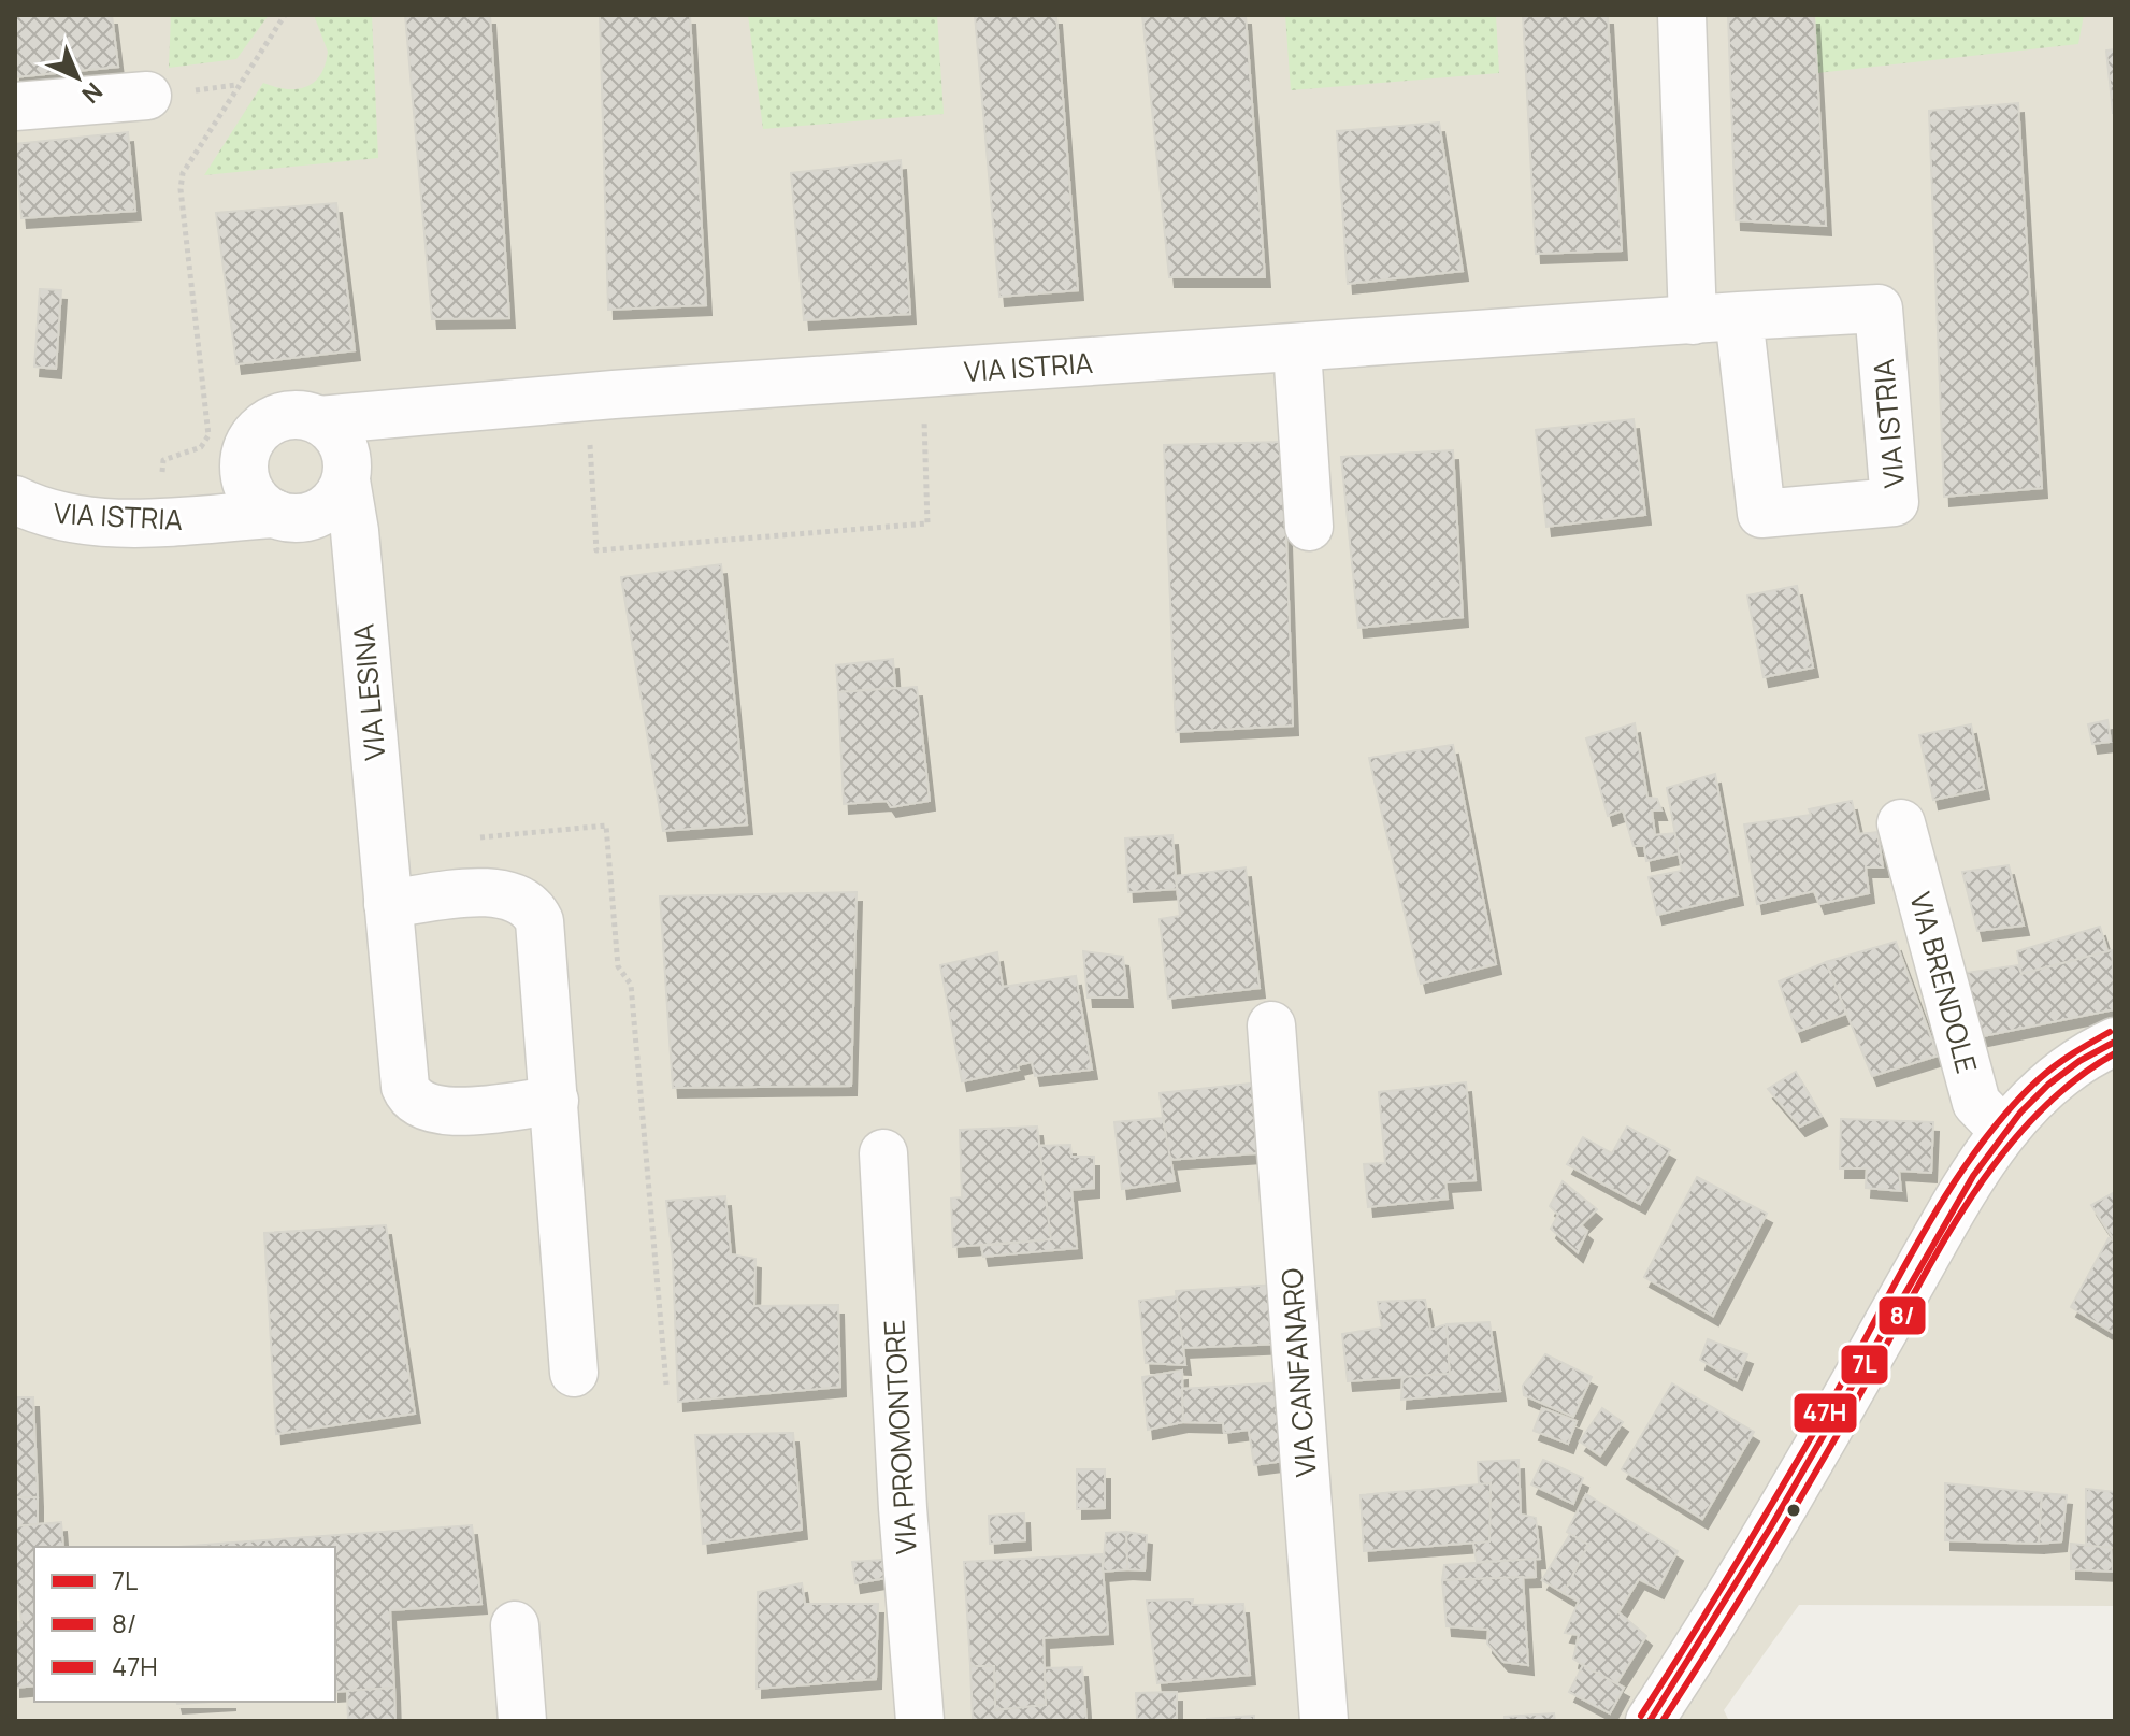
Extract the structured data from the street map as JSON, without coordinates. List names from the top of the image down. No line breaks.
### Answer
{"streets":{"street":["VIA ISTRIA","VIA LESINA","VIA BRENDOLE","VIA CANFANARO","VIA PROMONTORE"]},"crossings":[["VIA ISTRIA","VIA LESINA"]],"lines":["transit line 47H","transit line 7L","transit line 8/"],"legend":["7L","8/","47H"],"north":"bottom right"}
